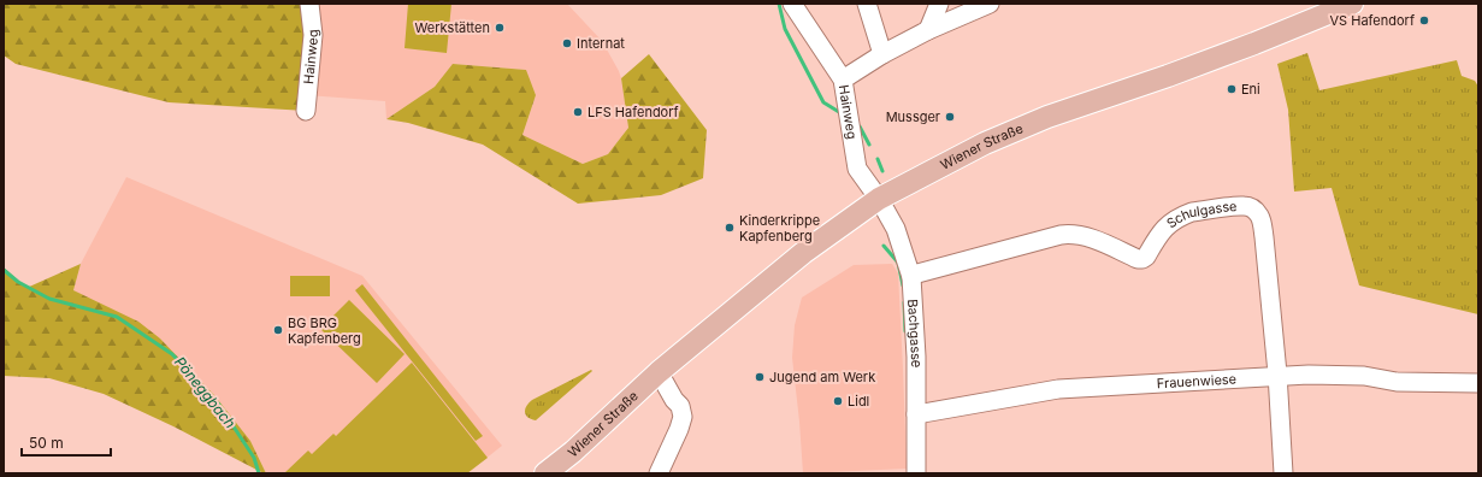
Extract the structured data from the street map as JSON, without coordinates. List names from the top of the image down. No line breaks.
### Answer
{"streets":{"main road":["Wiener Straße"],"street":["Hainweg","Schulgasse","Bachgasse","Frauenwiese"]},"crossings":[["Hainweg","Wiener Straße"],["Hainweg","Bachgasse"],["Wiener Straße","Bachgasse"],["Schulgasse","Bachgasse"],["Schulgasse","Frauenwiese"],["Bachgasse","Frauenwiese"]],"water":["Pöneggbach"],"places":["VS Hafendorf","Werkstätten","Internat","Eni","LFS Hafendorf","Mussger","Kinderkrippe Kapfenberg","BG BRG Kapfenberg","Jugend am Werk","Lidl"],"scale_bar":"50 m"}
